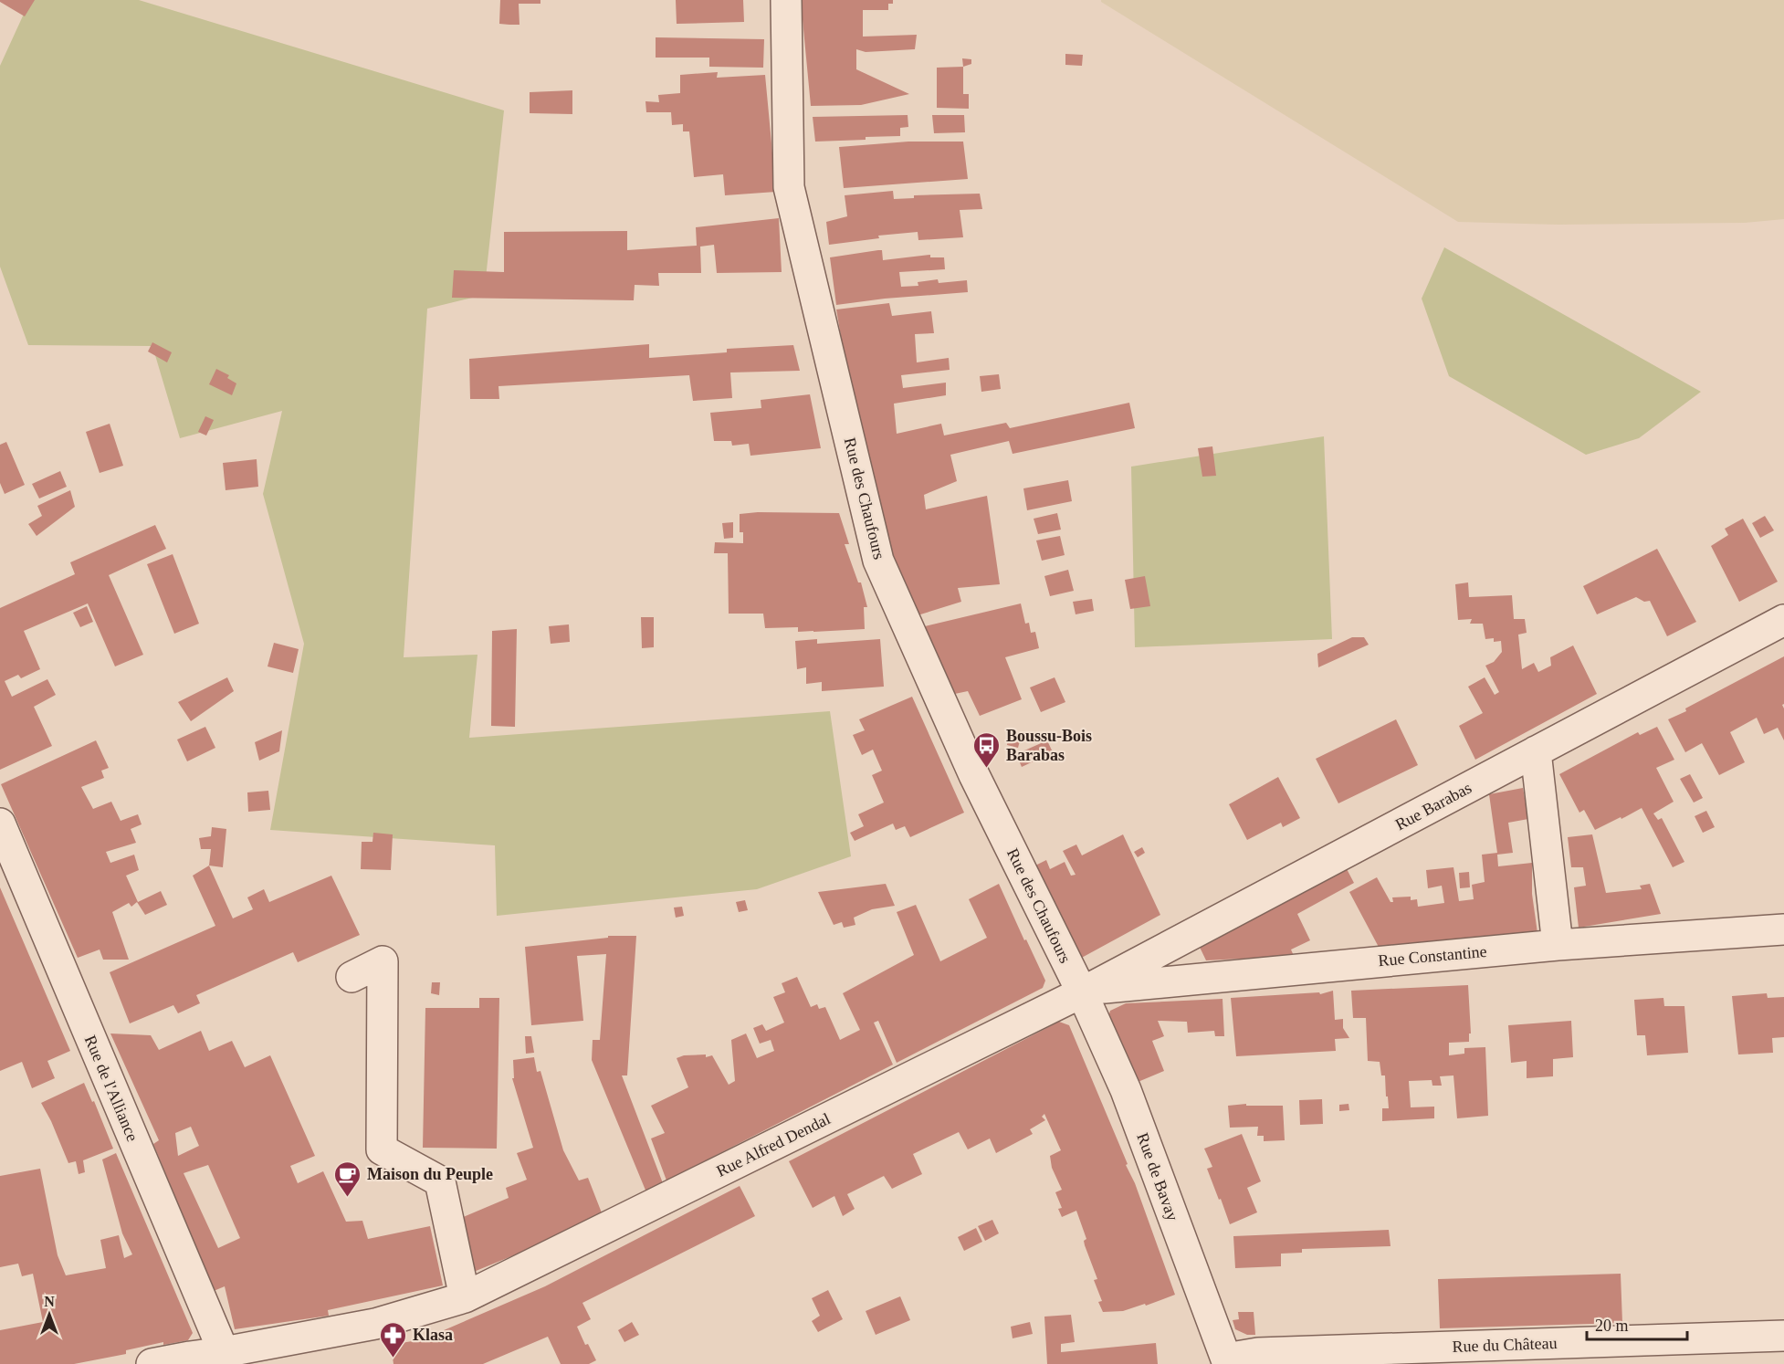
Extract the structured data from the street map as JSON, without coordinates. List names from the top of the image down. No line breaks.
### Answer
{"streets":{"street":["Rue des Chaufours","Rue Barabas","Rue Constantine","Rue de l'Alliance","Rue Alfred Dendal","Rue de Bavay","Rue du Château"]},"crossings":[["Rue des Chaufours","Rue Barabas"],["Rue des Chaufours","Rue Constantine"],["Rue des Chaufours","Rue Alfred Dendal"],["Rue des Chaufours","Rue de Bavay"],["Rue Barabas","Rue Constantine"],["Rue Barabas","Rue Alfred Dendal"],["Rue Barabas","Rue de Bavay"],["Rue Constantine","Rue Alfred Dendal"],["Rue Constantine","Rue de Bavay"],["Rue de l'Alliance","Rue Alfred Dendal"],["Rue Alfred Dendal","Rue de Bavay"],["Rue de Bavay","Rue du Château"]],"places":{"bus stop":["Boussu-Bois Barabas"],"cafe":["Maison du Peuple"],"pharmacy":["Klasa"]},"scale_bar":"20 m","north":"top"}
